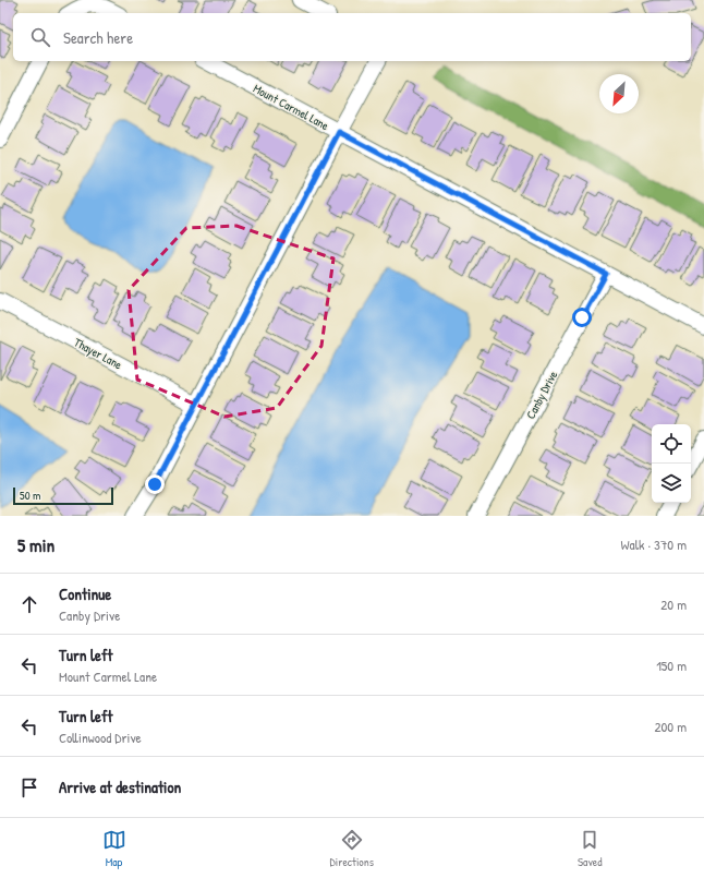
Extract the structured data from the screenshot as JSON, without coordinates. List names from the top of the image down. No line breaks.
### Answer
{"streets":{"street":["Mount Carmel Lane","Thayer Lane","Canby Drive"]},"crossings":[["Mount Carmel Lane","Canby Drive"]],"scale_bar":"50 m","north":"bottom left","page":{"search":"Search here","scale":"50 m","heading":["5 min","Walk · 370 m"],"list":[["Continue","Canby Drive","20 m"],["Turn left","Mount Carmel Lane","150 m"],["Turn left","Collinwood Drive","200 m"],"Arrive at destination"],"nav":["Map","Directions","Saved"]}}
